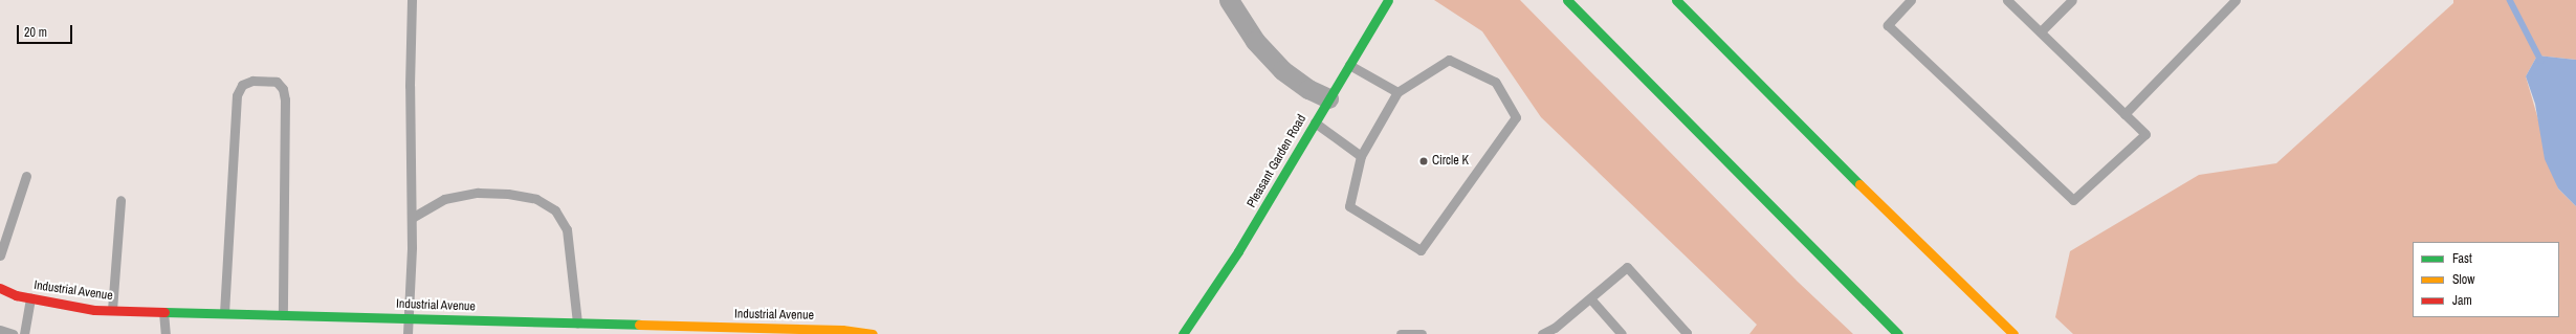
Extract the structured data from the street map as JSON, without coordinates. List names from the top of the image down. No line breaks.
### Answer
{"streets":{"main road":["Pleasant Garden Road","Industrial Avenue"]},"places":["Circle K"],"legend":["Fast","Slow","Jam"],"scale_bar":"20 m"}
